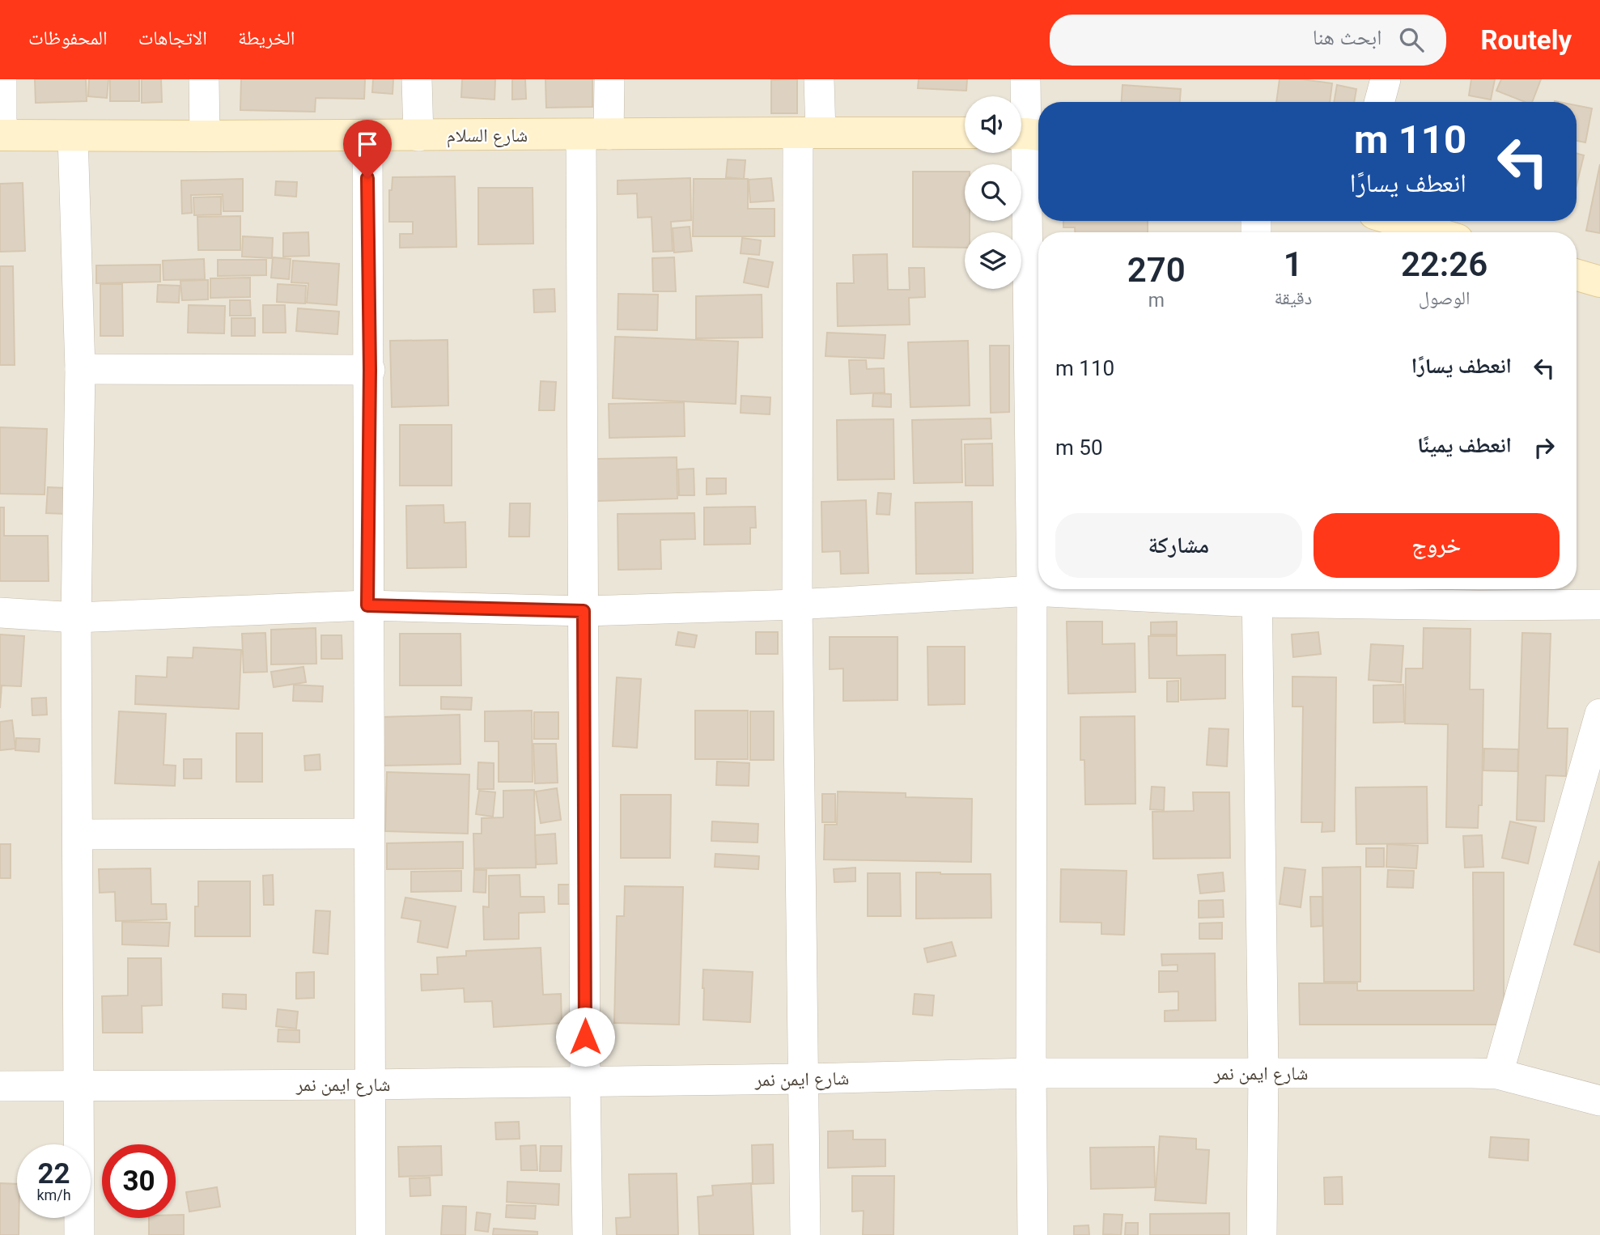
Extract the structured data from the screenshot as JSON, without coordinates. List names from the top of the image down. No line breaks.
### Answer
{"streets":{"street":["شارع السلام","شارع ايمن نمر"]},"page":{"header":"Routely","search":"ابحث هنا","nav":["الخريطة","الاتجاهات","المحفوظات"],"turn":["110 m","انعطف يسارًا"],"eta":["22:26","الوصول","1","دقيقة","270","m"],"list":[{"name":"انعطف يسارًا","value":"110 m"},{"name":"انعطف يمينًا","value":"50 m"}],"buttons":["خروج","مشاركة"],"speed":"22 km/h","limit":"30"}}
